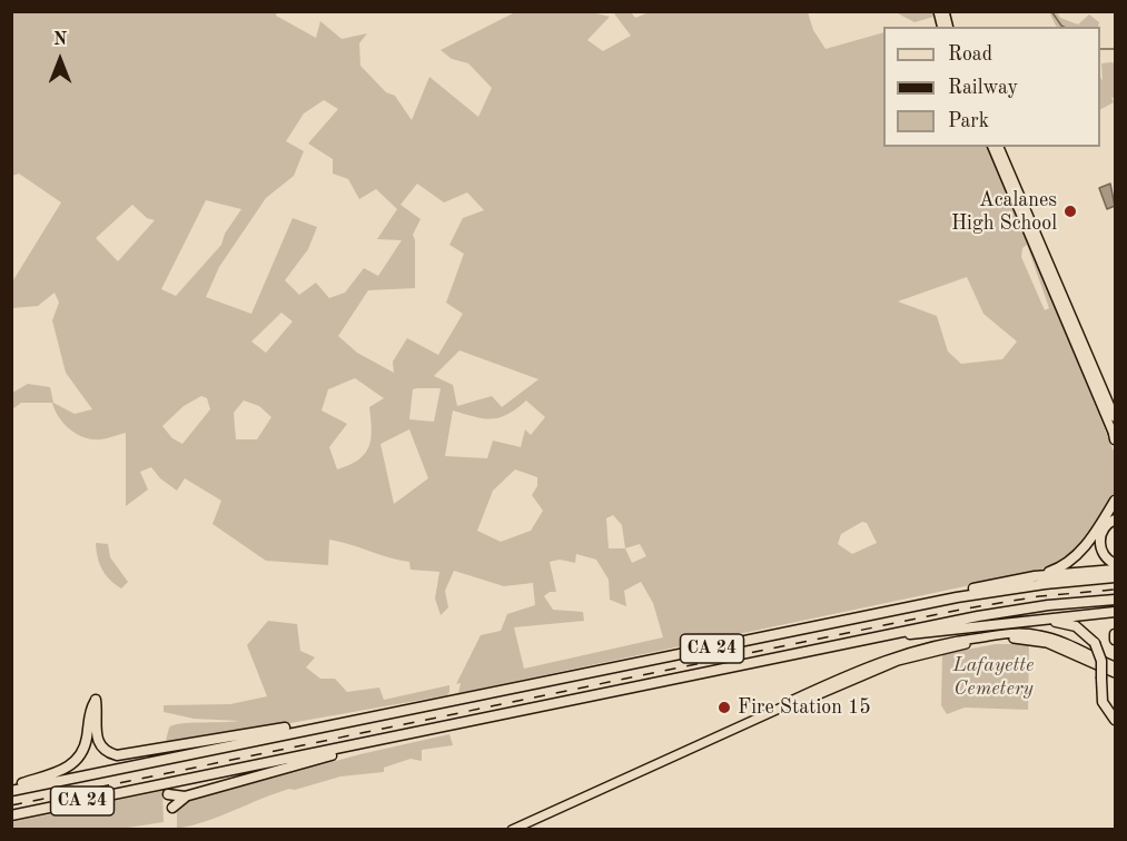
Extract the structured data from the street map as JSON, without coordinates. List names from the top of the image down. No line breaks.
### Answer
{"streets":{"highway":["CA 24"]},"parks":["Lafayette Cemetery"],"places":["Acalanes High School","Fire Station 15"],"legend":["Road","Railway","Park"],"north":"top"}
